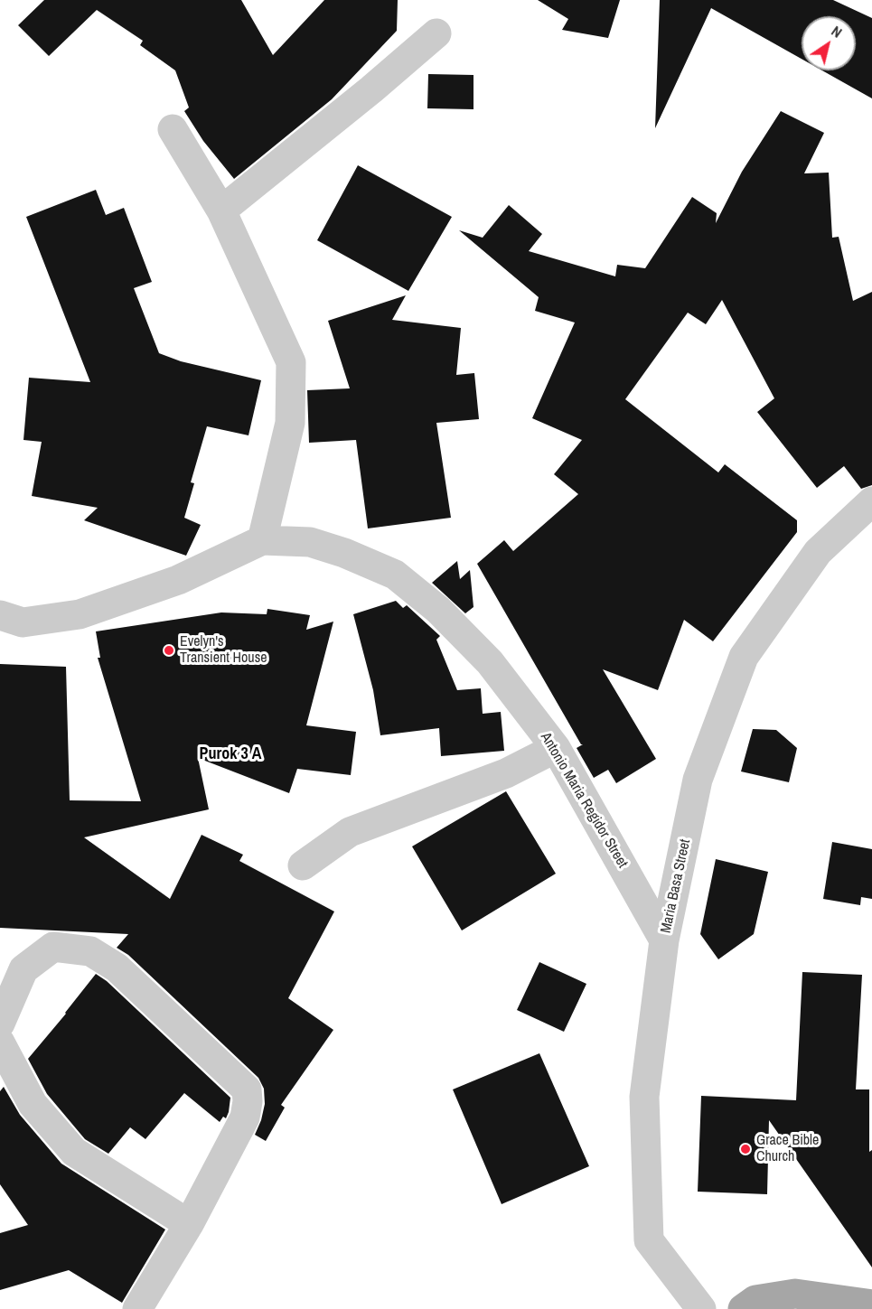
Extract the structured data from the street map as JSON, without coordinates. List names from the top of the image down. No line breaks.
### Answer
{"streets":{"street":["Antonio Maria Regidor Street","Maria Basa Street"]},"crossings":[["Antonio Maria Regidor Street","Maria Basa Street"]],"districts":["Purok 3 A"],"places":["Evelyn's Transient House","Grace Bible Church"],"north":"top right"}
